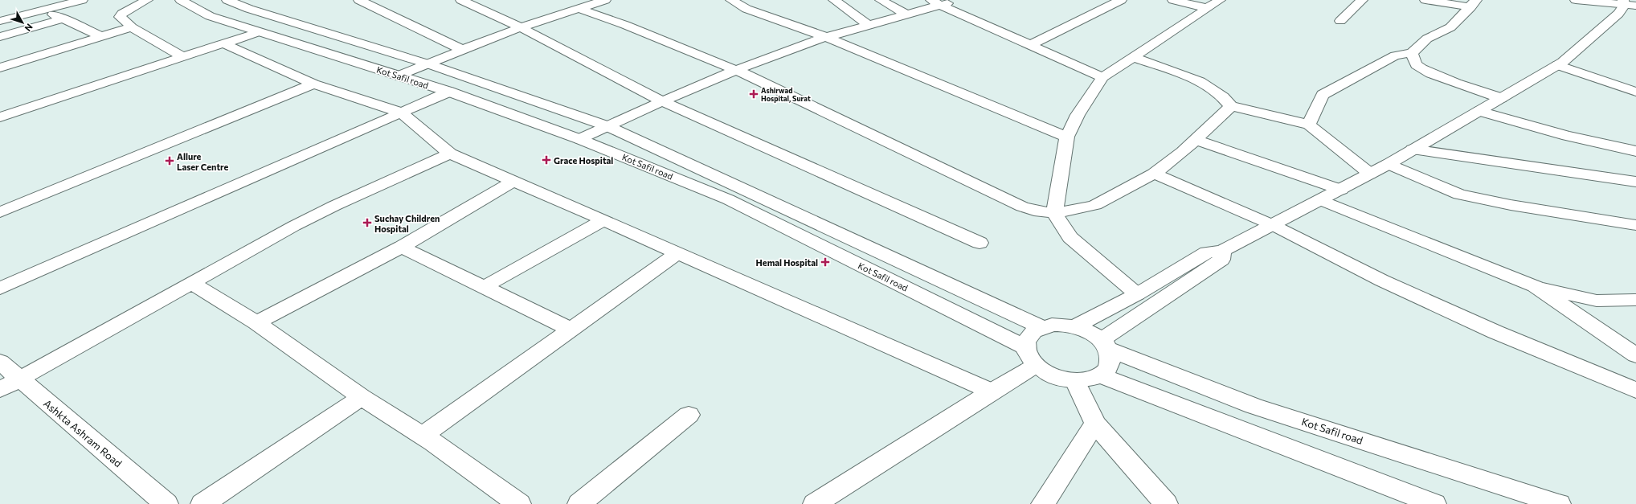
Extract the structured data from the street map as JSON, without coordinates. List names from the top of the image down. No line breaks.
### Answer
{"streets":{"street":["Kot Safil road","Ashkta Ashram Road"]},"places":{"health":["Ashirwad Hospital, Surat","Grace Hospital","Allure Laser Centre","Suchay Children Hospital","Hemal Hospital"]},"north":"bottom right"}
